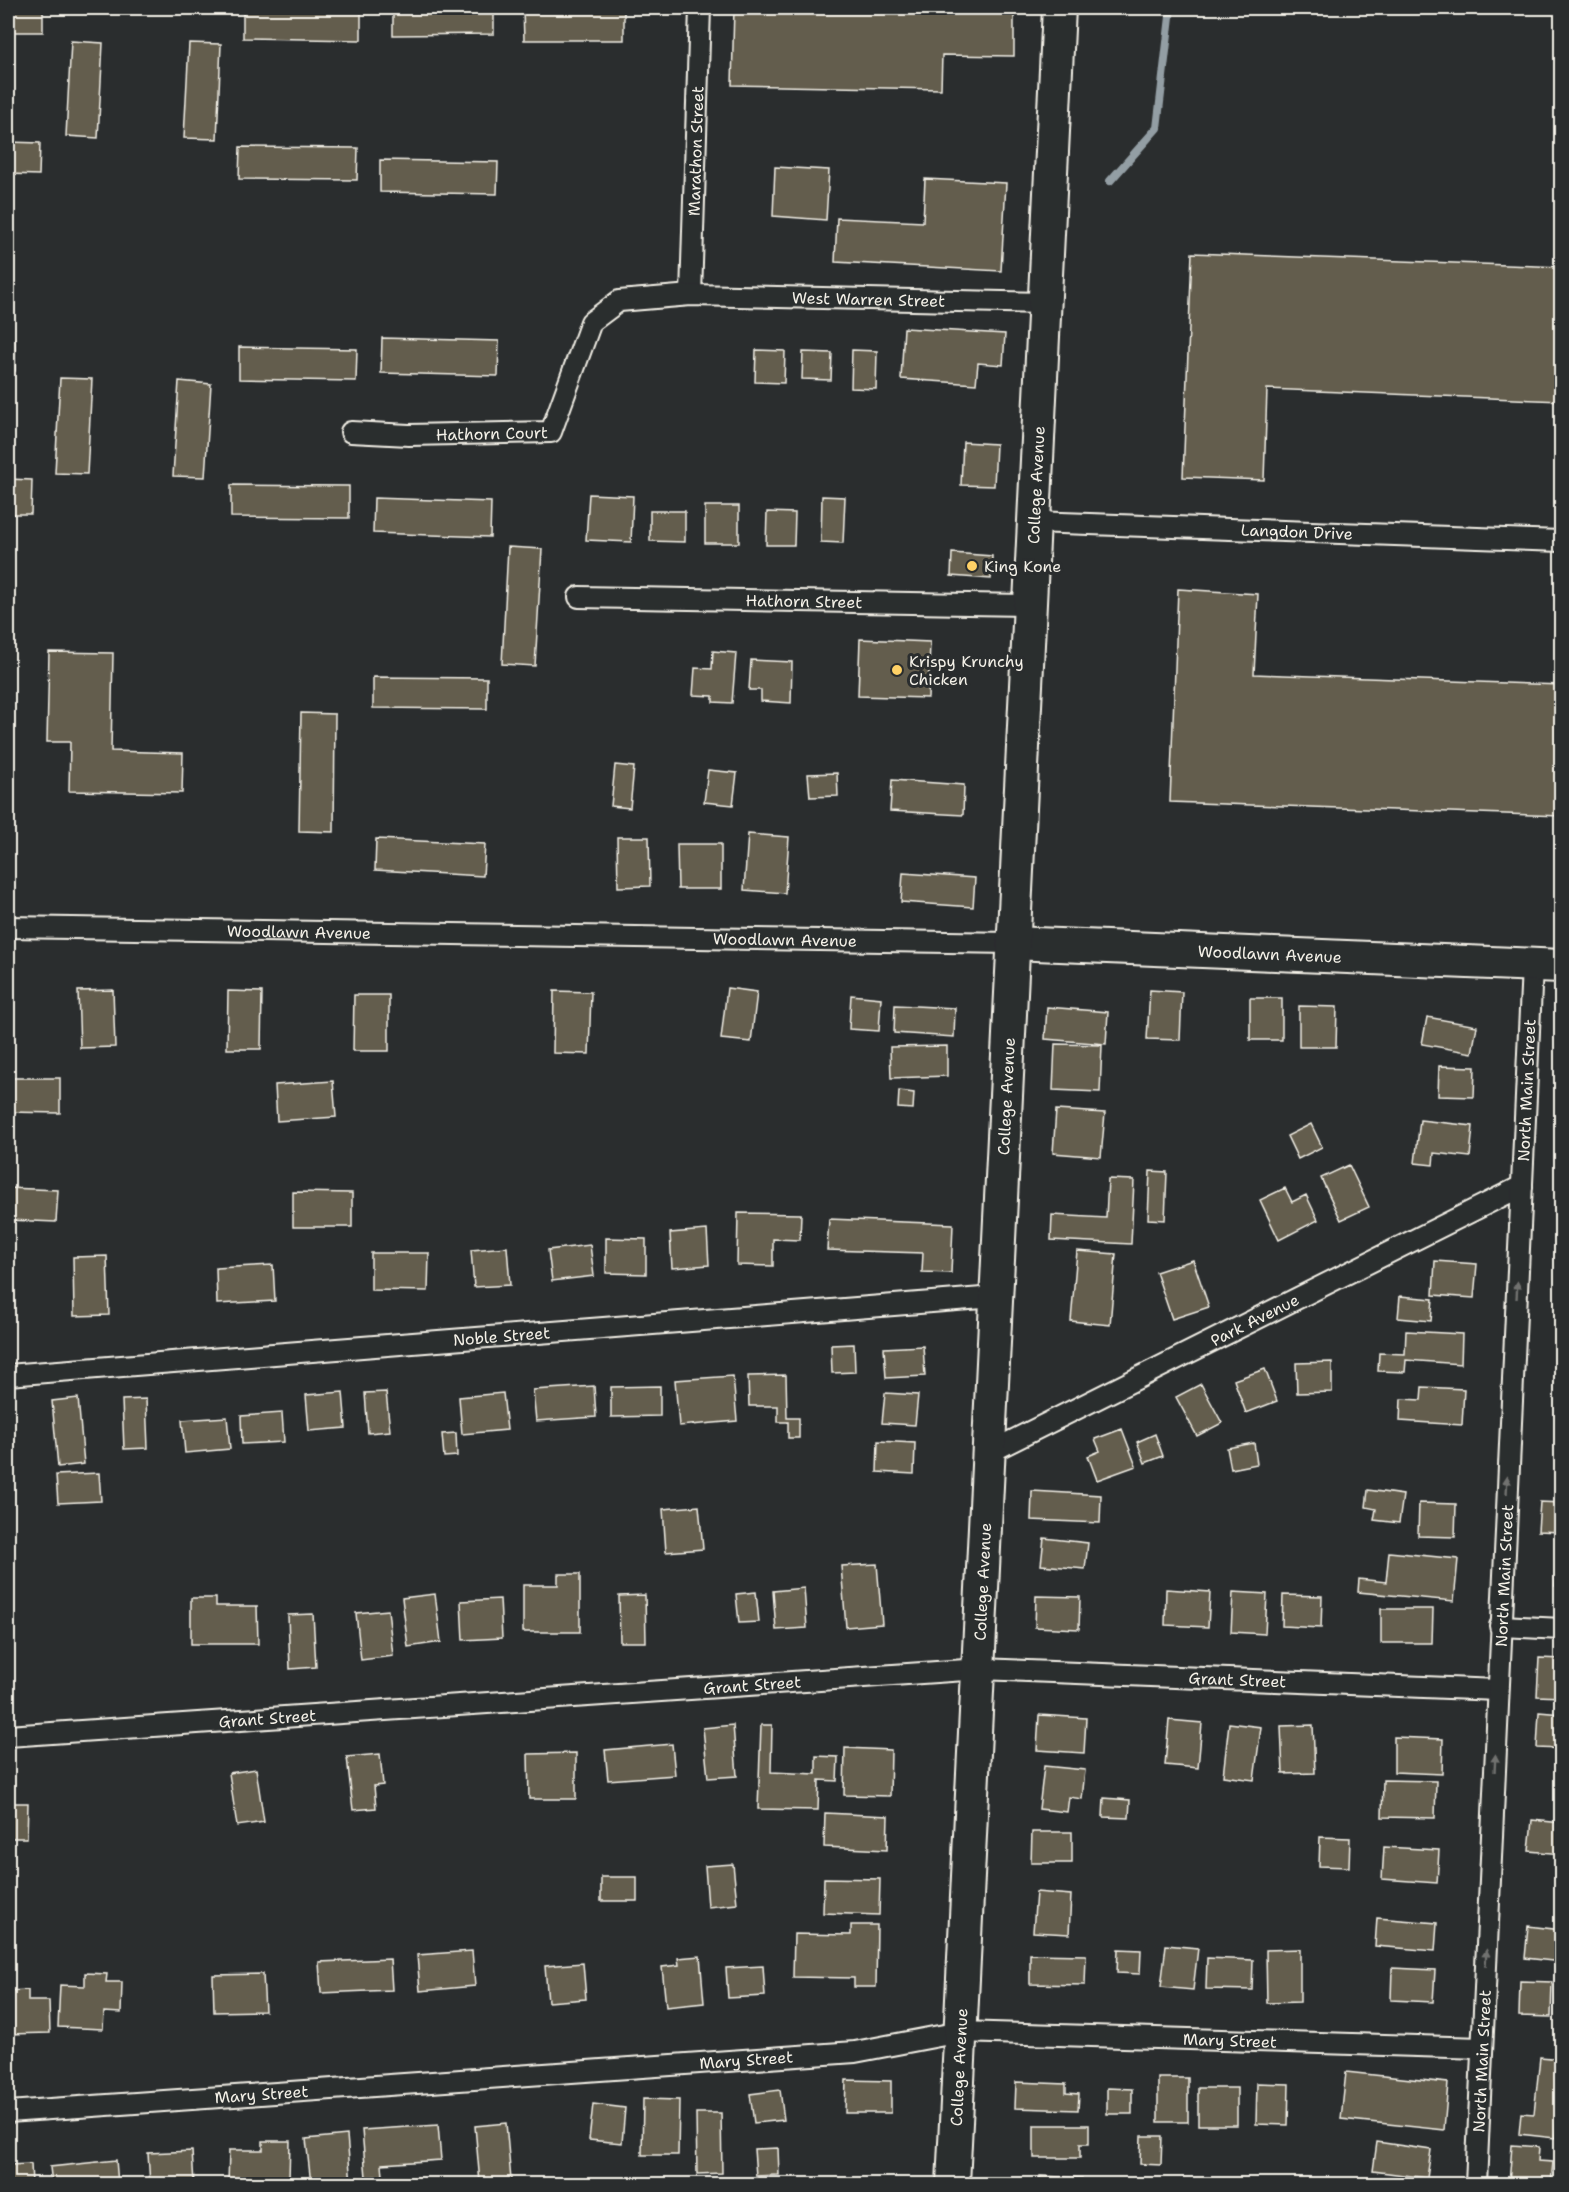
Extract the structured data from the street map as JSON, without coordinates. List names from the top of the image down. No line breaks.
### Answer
{"streets":{"main road":["College Avenue","Woodlawn Avenue"],"street":["Marathon Street","West Warren Street","Hathorn Court","Langdon Drive","Hathorn Street","North Main Street","Park Avenue","Noble Street","Grant Street","Mary Street"]},"crossings":[["Marathon Street","West Warren Street"],["Marathon Street","Hathorn Court"],["West Warren Street","Hathorn Court"],["West Warren Street","College Avenue"],["College Avenue","Langdon Drive"],["College Avenue","Hathorn Street"],["College Avenue","Woodlawn Avenue"],["College Avenue","Park Avenue"],["College Avenue","Noble Street"],["College Avenue","Grant Street"],["College Avenue","Mary Street"],["Woodlawn Avenue","North Main Street"],["North Main Street","Park Avenue"],["North Main Street","Grant Street"],["North Main Street","Mary Street"]],"one_way":["North Main Street"],"places":["King Kone","Krispy Krunchy Chicken"]}
